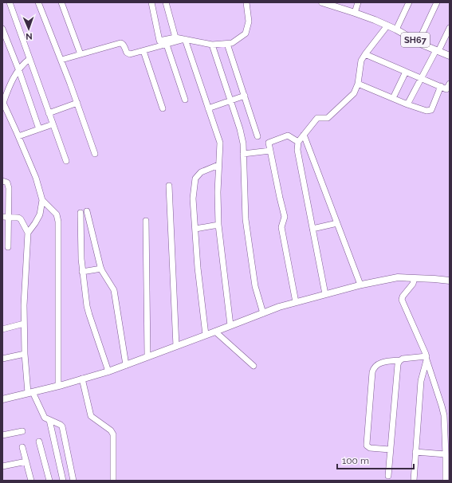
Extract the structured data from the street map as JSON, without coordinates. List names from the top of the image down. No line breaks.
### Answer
{"streets":{"main road":["SH67"]},"scale_bar":"100 m","north":"bottom"}
